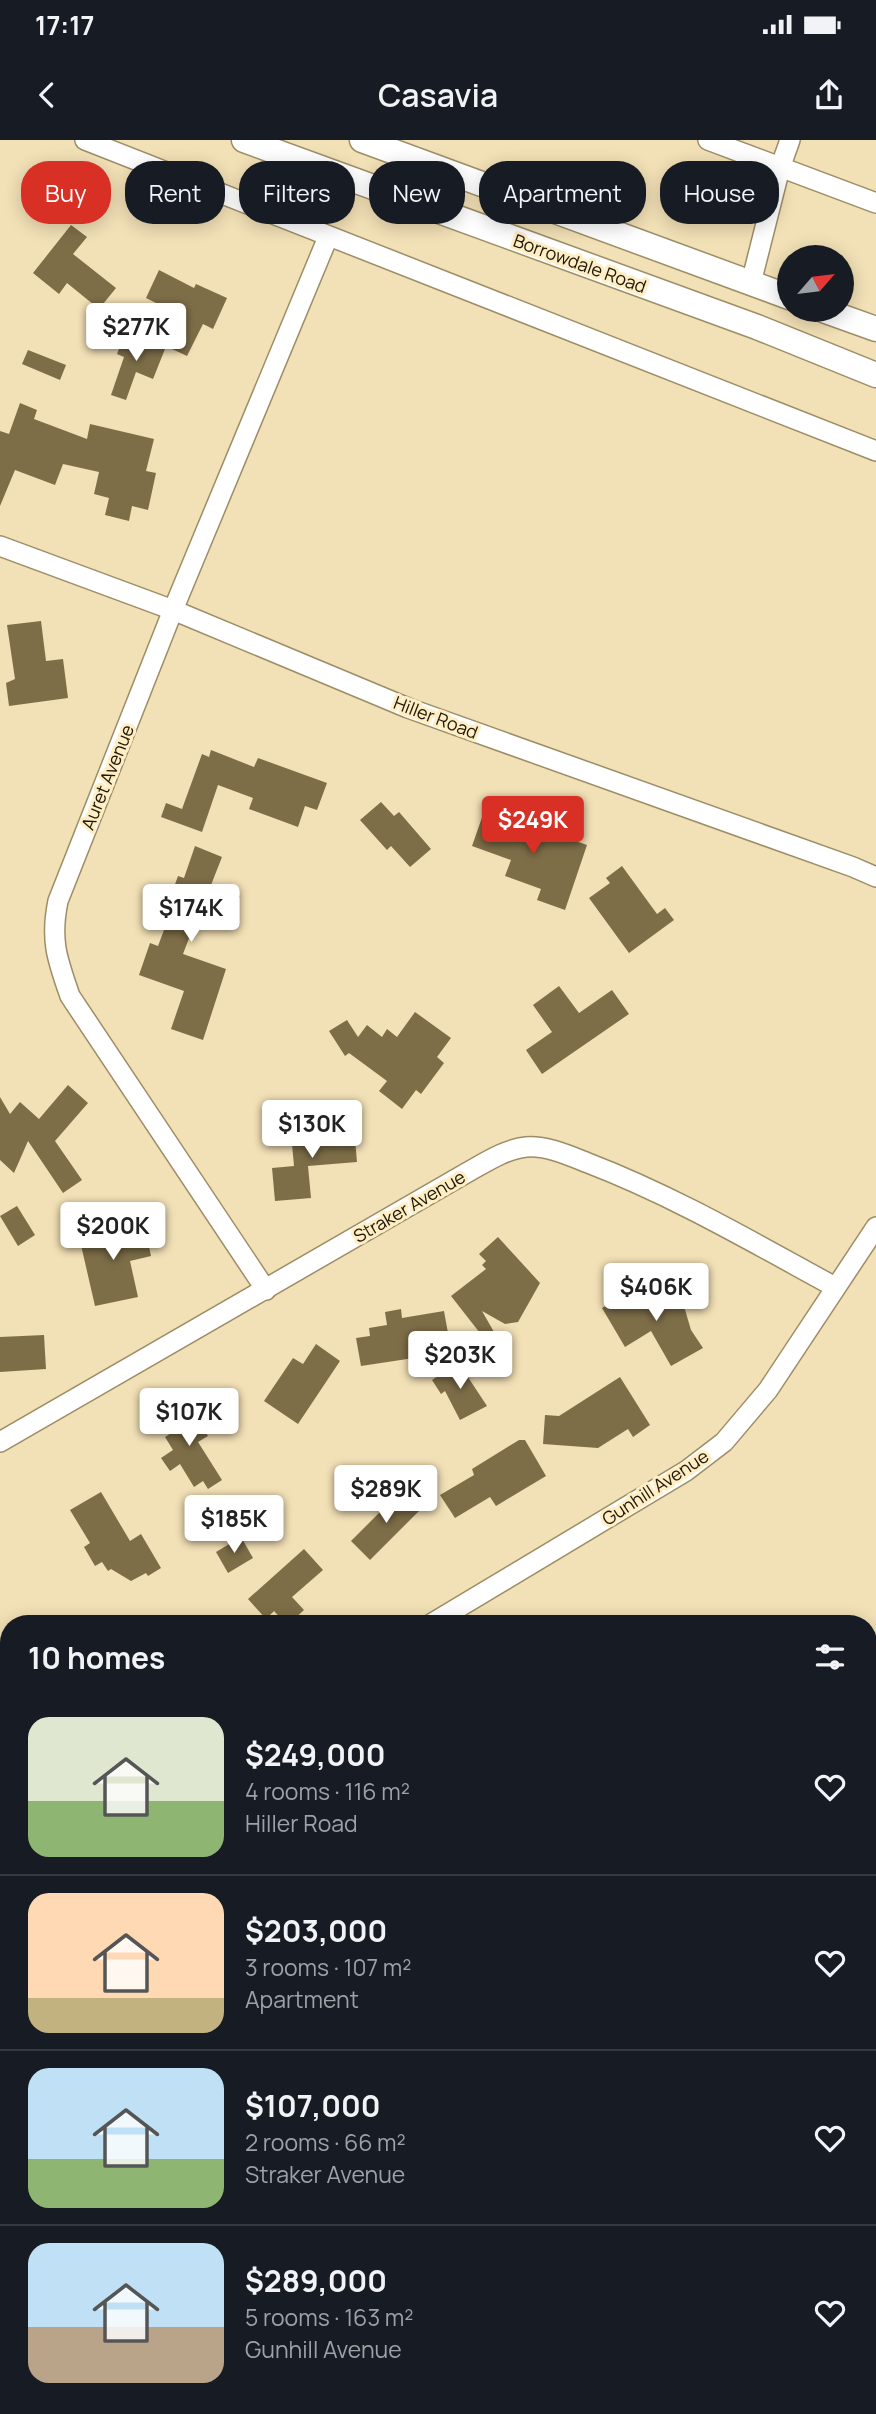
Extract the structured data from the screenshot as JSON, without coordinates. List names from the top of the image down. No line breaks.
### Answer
{"streets":{"main road":["Borrowdale Road"],"street":["Hiller Road","Auret Avenue","Straker Avenue","Gunhill Avenue"]},"crossings":[["Hiller Road","Auret Avenue"],["Auret Avenue","Straker Avenue"],["Straker Avenue","Gunhill Avenue"]],"north":"top right","page":{"status":"17:17","header":"Casavia","chip":["Buy","Rent","Filters","New","Apartment","House"],"price":["$277K","$249K","$174K","$130K","$200K","$406K","$203K","$107K","$289K","$185K"],"heading":"10 homes","list":[{"name":"$249,000","note":"4 rooms · 116 m² · Hiller Road"},{"name":"$203,000","note":"3 rooms · 107 m² · Apartment"},{"name":"$107,000","note":"2 rooms · 66 m² · Straker Avenue"},{"name":"$289,000","note":"5 rooms · 163 m² · Gunhill Avenue"}]}}
